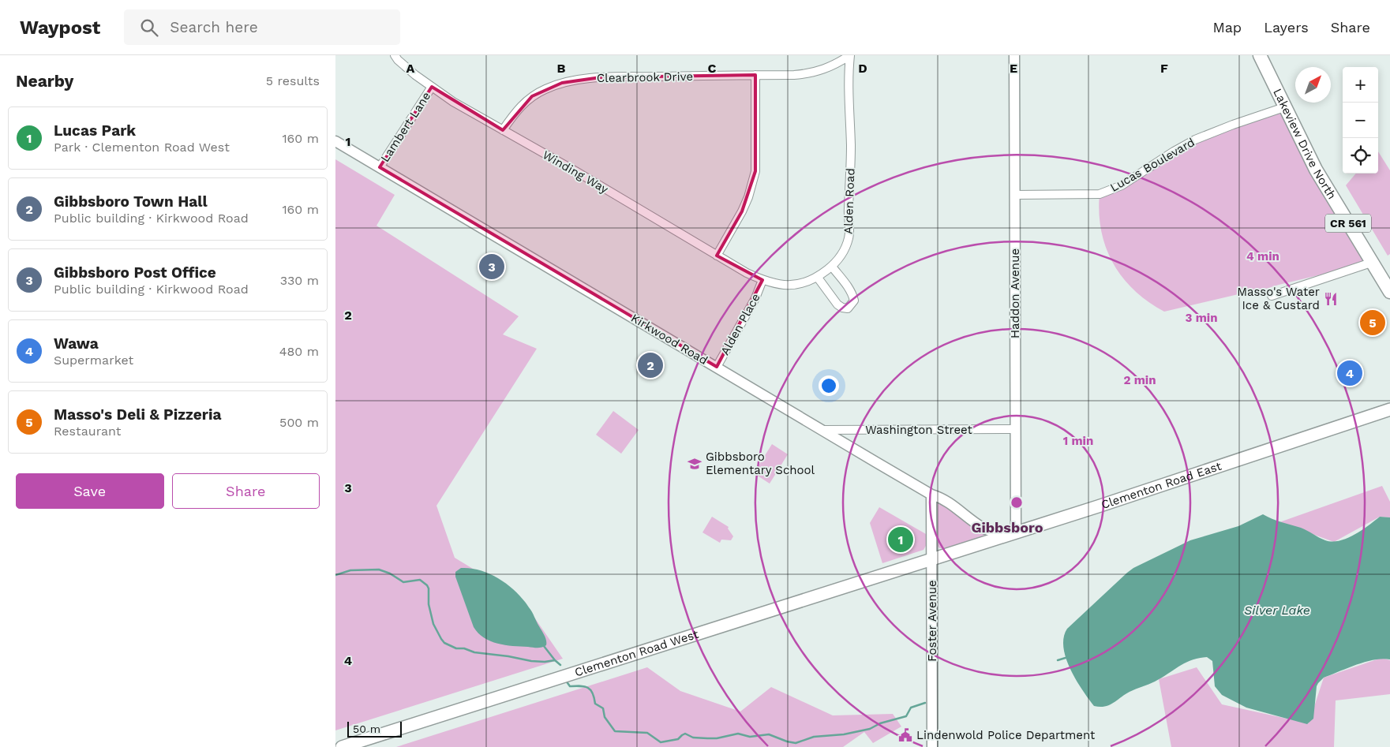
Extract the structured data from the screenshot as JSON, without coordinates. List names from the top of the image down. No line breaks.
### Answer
{"streets":{"main road":["Lakeview Drive North","CR 561","Clementon Road East","Clementon Road West"],"street":["Clearbrook Drive","Lambert Lane","Lucas Boulevard","Winding Way","Alden Road","Haddon Avenue","Alden Place","Kirkwood Road","Washington Street","Foster Avenue"]},"crossings":[["Clearbrook Drive","Winding Way"],["Clearbrook Drive","Alden Road"],["Lambert Lane","Winding Way"],["Lambert Lane","Kirkwood Road"],["Lakeview Drive North","Lucas Boulevard"],["Lucas Boulevard","Haddon Avenue"],["Winding Way","Alden Road"],["Winding Way","Alden Place"],["Alden Road","Alden Place"],["Haddon Avenue","Washington Street"],["Haddon Avenue","Clementon Road East"],["Alden Place","Kirkwood Road"],["Kirkwood Road","Washington Street"],["Kirkwood Road","Clementon Road East"],["Kirkwood Road","Foster Avenue"],["Clementon Road East","Foster Avenue"],["Clementon Road East","Clementon Road West"],["Foster Avenue","Clementon Road West"]],"districts":["Gibbsboro"],"water":["Silver Lake"],"places":{"restaurant":["Masso's Water Ice & Custard"],"school or university":["Gibbsboro Elementary School"],"public building":["Lindenwold Police Department"]},"scale_bar":"50 m","north":"top right","page":{"header":"Waypost","search":"Search here","nav":["Map","Layers","Share"],"heading":["Nearby","5 results"],"map_buttons":["+","−"],"list":[{"mark":"1","name":"Lucas Park","note":"Park · Clementon Road West","value":"160 m"},{"mark":"2","name":"Gibbsboro Town Hall","note":"Public building · Kirkwood Road","value":"160 m"},{"mark":"3","name":"Gibbsboro Post Office","note":"Public building · Kirkwood Road","value":"330 m"},{"mark":"4","name":"Wawa","note":"Supermarket","value":"480 m"},{"mark":"5","name":"Masso's Deli & Pizzeria","note":"Restaurant","value":"500 m"}],"pins":["3","5","2","4","1"],"buttons":["Save","Share"],"scale":"50 m"},"grid":{"columns":["A","B","C","D","E","F"],"rows":["1","2","3","4"]},"rings":["4 min","3 min","2 min","1 min"]}
